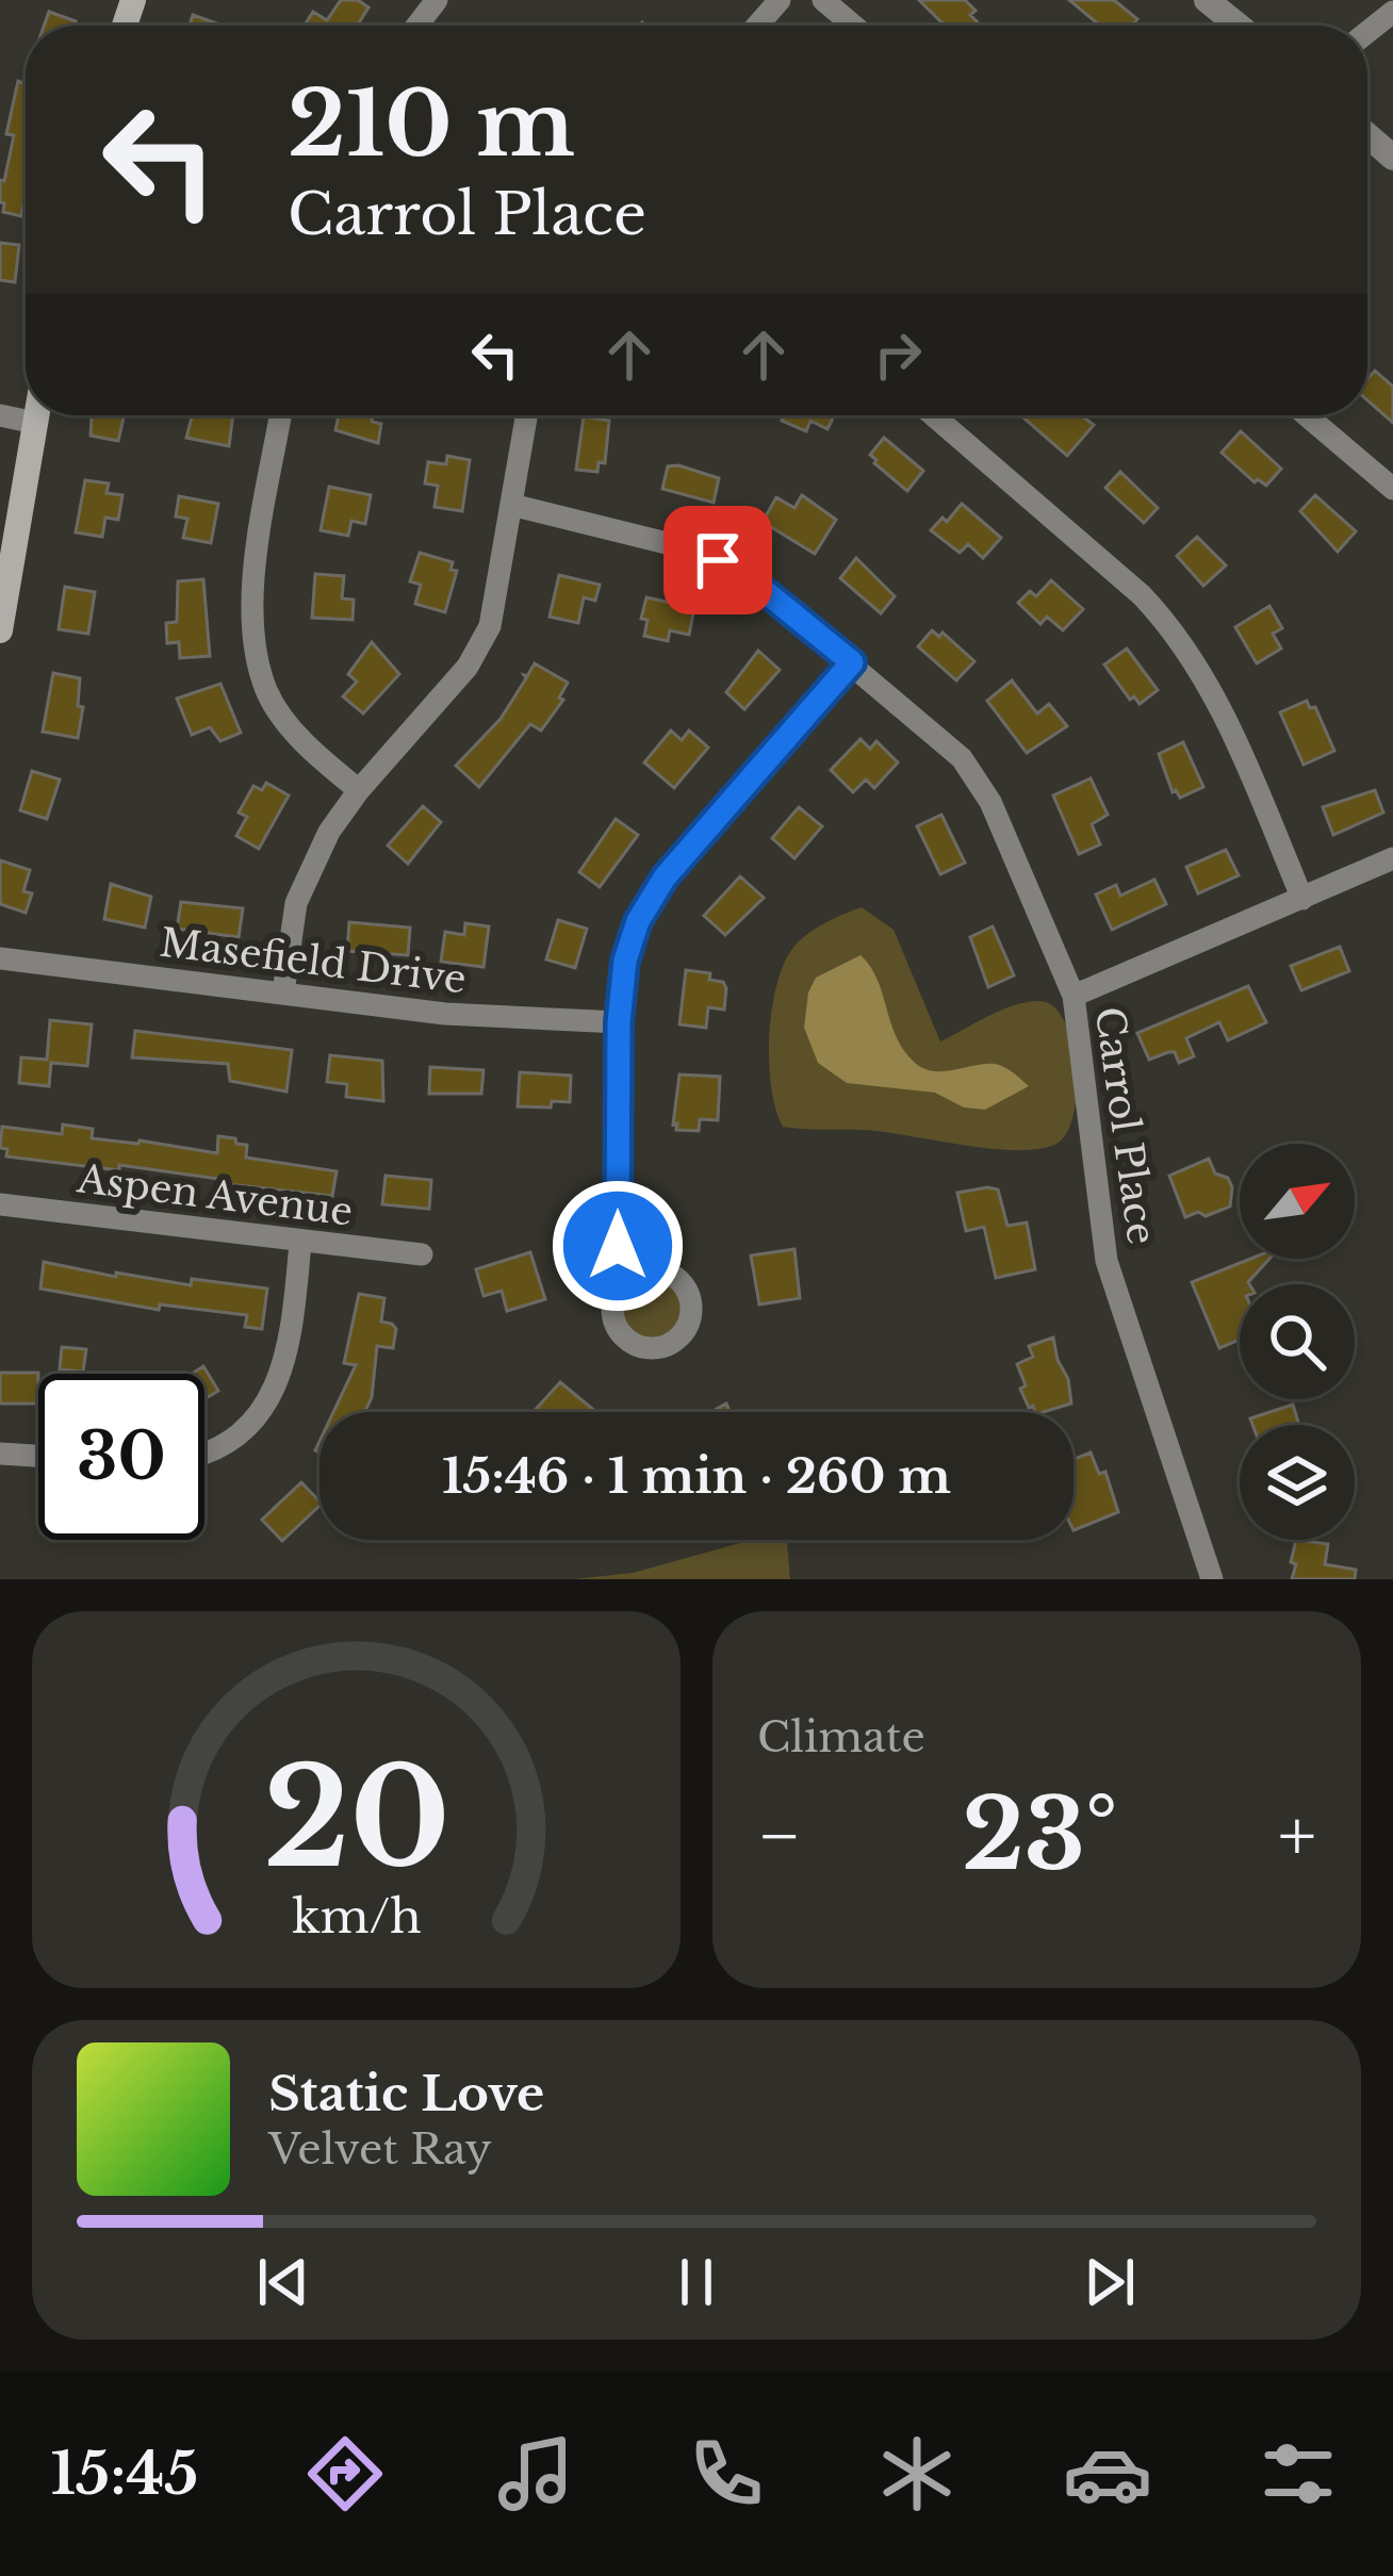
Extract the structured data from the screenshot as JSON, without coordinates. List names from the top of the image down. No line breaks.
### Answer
{"streets":{"street":["Masefield Drive","Carrol Place","Aspen Avenue"]},"north":"top right","page":{"turn":["210 m","Carrol Place"],"limit":"30","trip":"15:46 · 1 min · 260 m","tile":"Climate","heat":["−","23°","+"],"song":["Static Love","Velvet Ray"],"tabs":"15:45","gauge":["20","km/h"]}}
